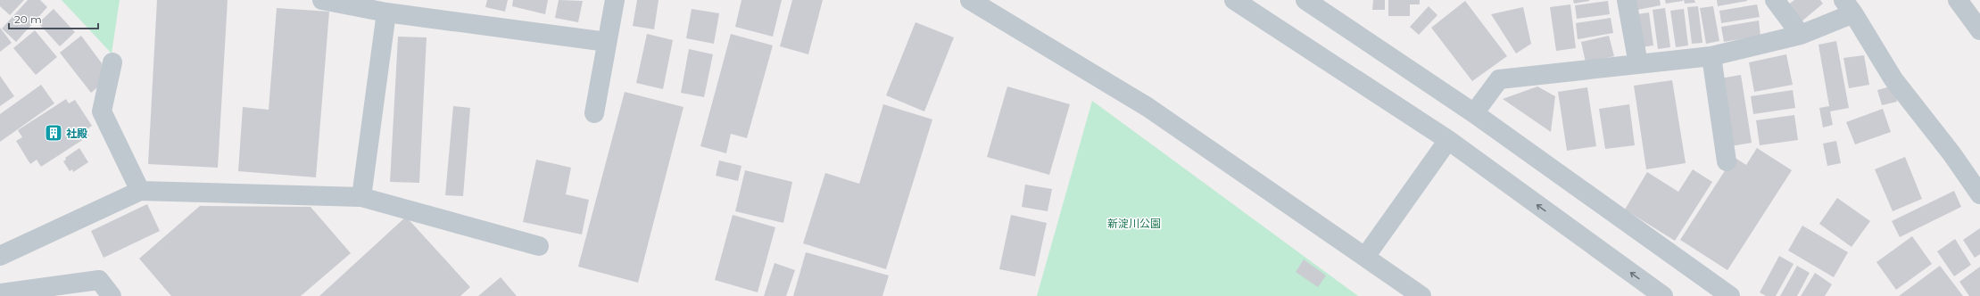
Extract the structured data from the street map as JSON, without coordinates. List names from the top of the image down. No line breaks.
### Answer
{"parks":["新淀川公園"],"places":{"building":["社殿"]},"scale_bar":"20 m"}
